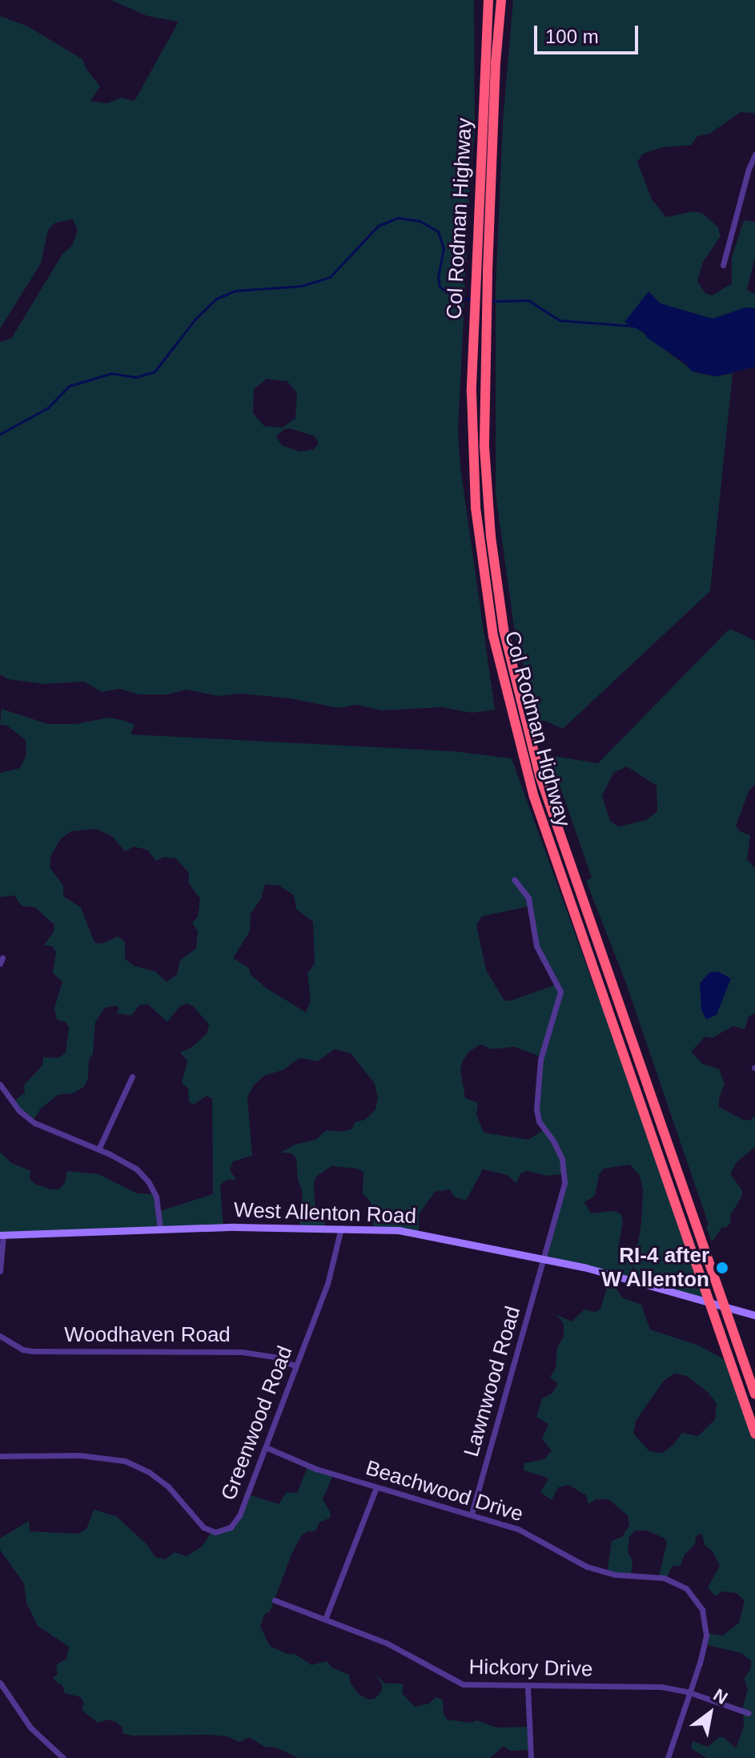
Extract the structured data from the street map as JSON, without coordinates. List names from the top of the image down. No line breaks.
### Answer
{"streets":{"highway":["Col Rodman Highway"],"street":["West Allenton Road","Woodhaven Road","Lawnwood Road","Greenwood Road","Beachwood Drive","Hickory Drive"]},"crossings":[["Col Rodman Highway","West Allenton Road"],["West Allenton Road","Lawnwood Road"],["West Allenton Road","Greenwood Road"],["Woodhaven Road","Greenwood Road"],["Lawnwood Road","Beachwood Drive"],["Greenwood Road","Beachwood Drive"],["Beachwood Drive","Hickory Drive"]],"places":["RI-4 after W Allenton"],"scale_bar":"100 m","north":"top right"}
